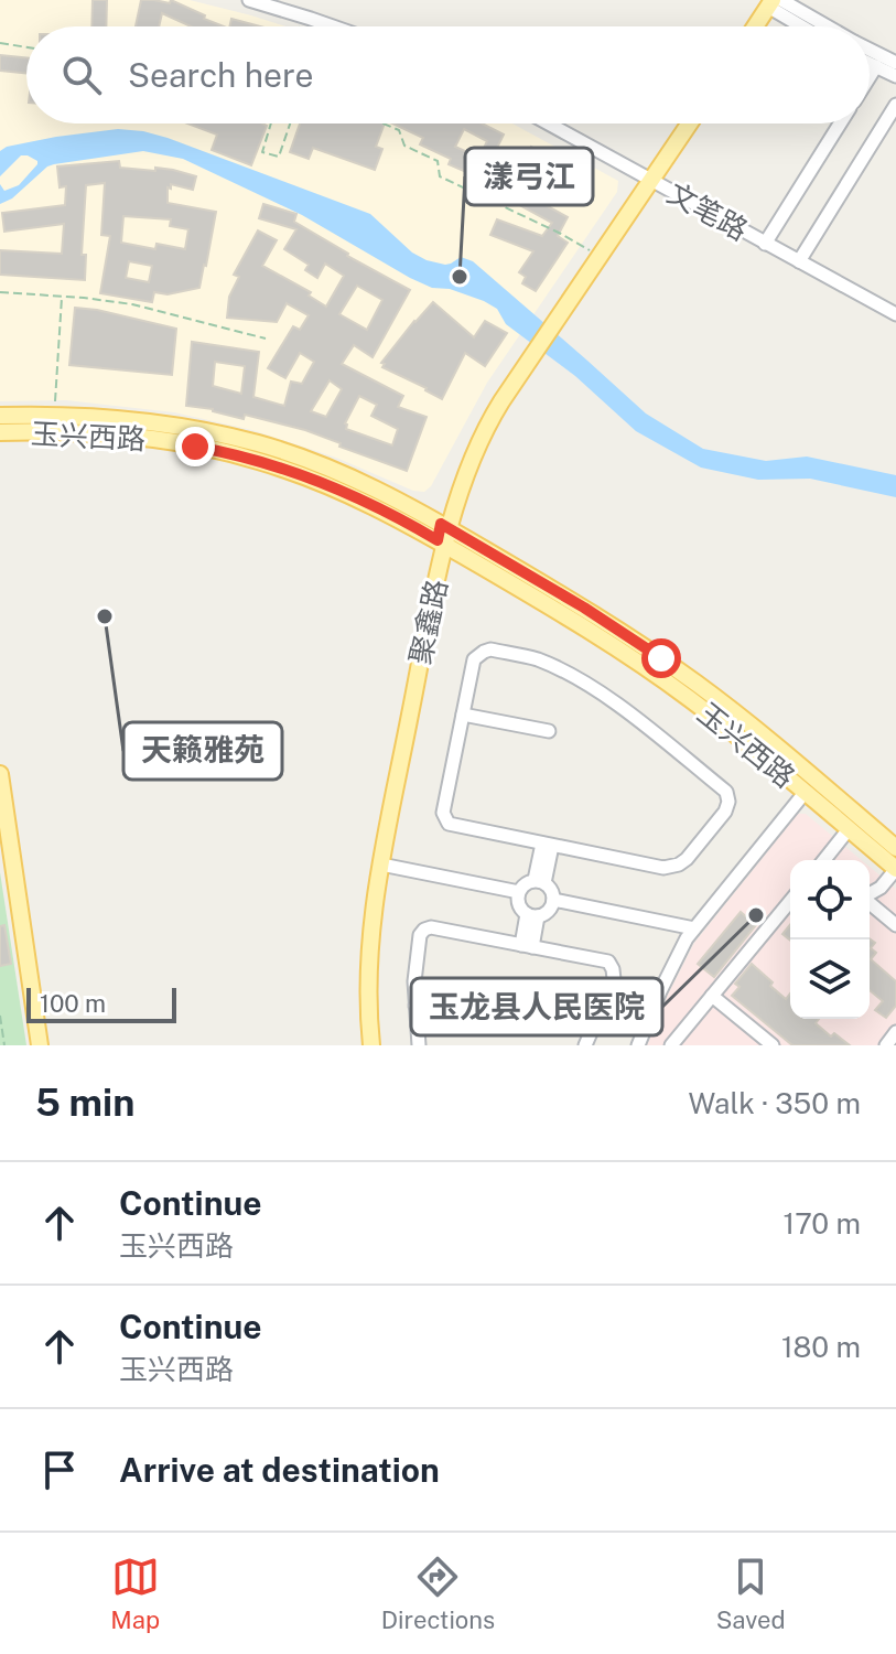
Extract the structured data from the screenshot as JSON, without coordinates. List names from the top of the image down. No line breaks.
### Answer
{"streets":{"main road":["玉兴西路","聚鑫路"],"street":["文笔路"]},"crossings":[["文笔路","聚鑫路"],["玉兴西路","聚鑫路"]],"places":["漾弓江","天籁雅苑","玉龙县人民医院"],"scale_bar":"100 m","page":{"search":"Search here","scale":"100 m","heading":["5 min","Walk · 350 m"],"list":[["Continue","玉兴西路","170 m"],["Continue","玉兴西路","180 m"],"Arrive at destination"],"nav":["Map","Directions","Saved"]}}
